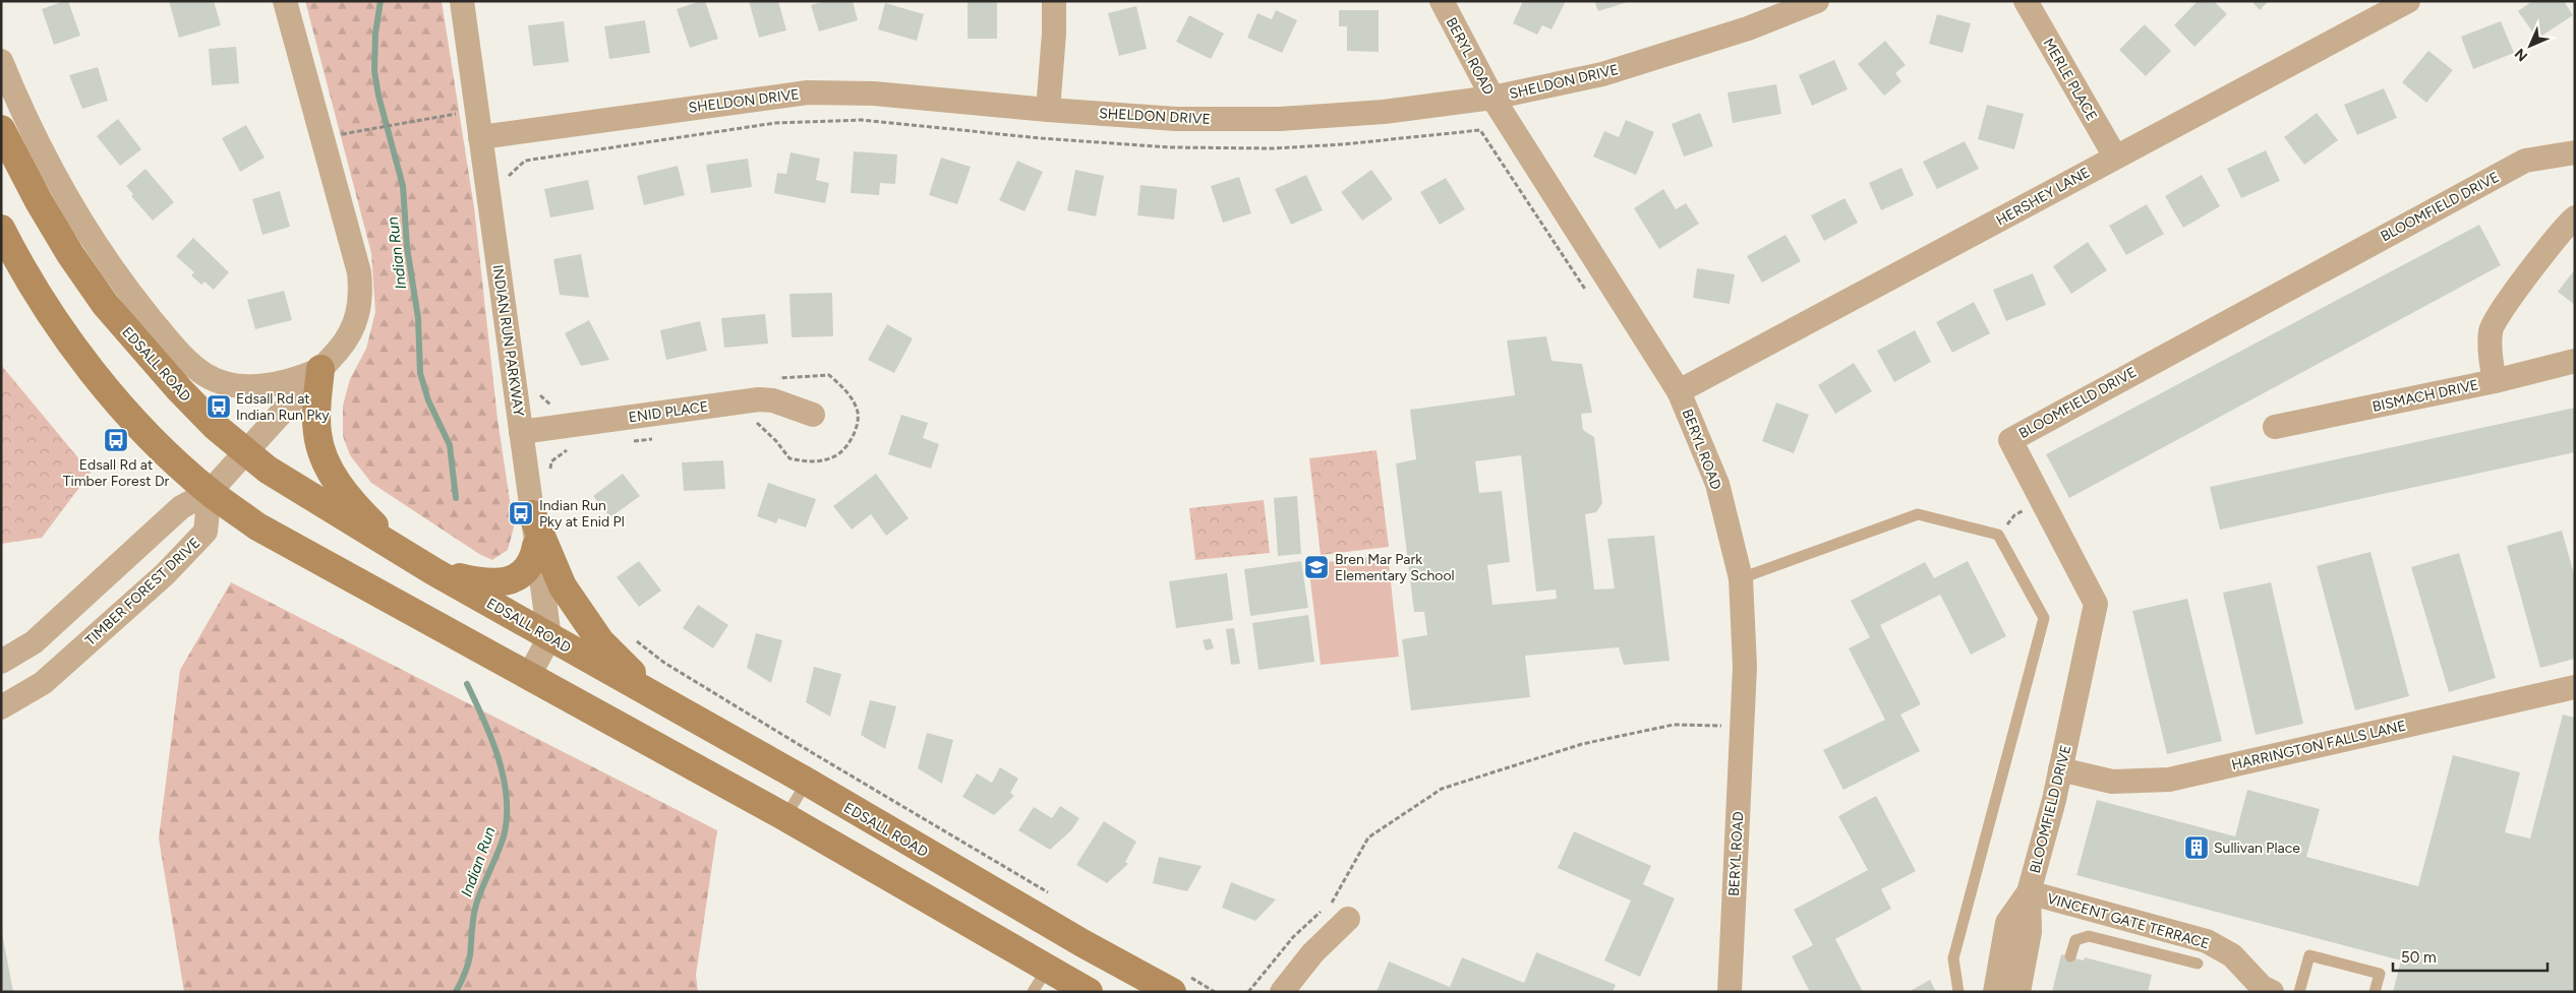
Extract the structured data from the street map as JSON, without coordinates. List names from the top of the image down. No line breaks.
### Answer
{"streets":{"main road":["EDSALL ROAD"],"street":["BERYL ROAD","MERLE PLACE","SHELDON DRIVE","HERSHEY LANE","BLOOMFIELD DRIVE","INDIAN RUN PARKWAY","BISMACH DRIVE","ENID PLACE","TIMBER FOREST DRIVE","HARRINGTON FALLS LANE","VINCENT GATE TERRACE"]},"crossings":[["BERYL ROAD","SHELDON DRIVE"],["BERYL ROAD","HERSHEY LANE"],["MERLE PLACE","HERSHEY LANE"],["SHELDON DRIVE","INDIAN RUN PARKWAY"],["BLOOMFIELD DRIVE","HARRINGTON FALLS LANE"],["BLOOMFIELD DRIVE","VINCENT GATE TERRACE"],["INDIAN RUN PARKWAY","EDSALL ROAD"],["INDIAN RUN PARKWAY","ENID PLACE"]],"water":["Indian Run"],"places":{"bus stop":["Edsall Rd at Indian Run Pky","Edsall Rd at Timber Forest Dr","Indian Run Pky at Enid Pl"],"school or university":["Bren Mar Park Elementary School"],"building":["Sullivan Place"]},"scale_bar":"50 m","north":"bottom left"}
